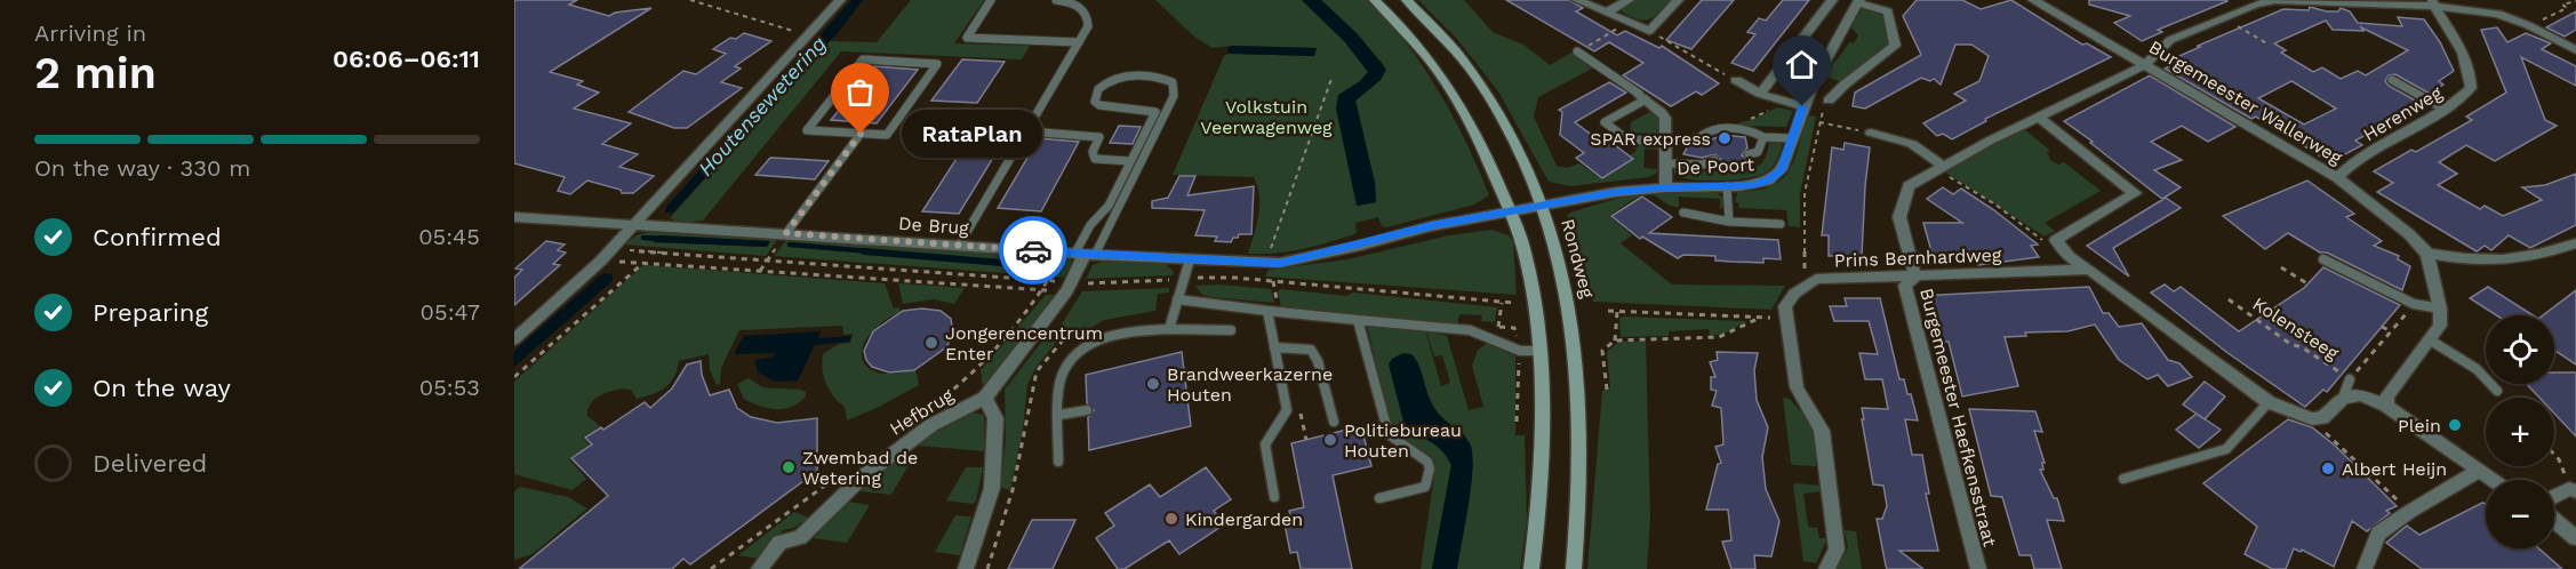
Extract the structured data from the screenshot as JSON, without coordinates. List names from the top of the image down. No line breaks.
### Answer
{"streets":{"main road":["Rondweg"],"street":["Burgemeester Wallerweg","Herenweg","De Poort","De Brug","Prins Bernhardweg","Hefbrug","Burgemeester Haefkensstraat"],"path":["Kolensteeg"]},"crossings":[["Burgemeester Wallerweg","Herenweg"],["De Poort","De Brug"],["De Poort","Rondweg"],["De Brug","Hefbrug"],["Prins Bernhardweg","Burgemeester Haefkensstraat"]],"water":["Houtensewetering"],"parks":["Volkstuin Veerwagenweg"],"places":["RataPlan","SPAR express","Jongerencentrum Enter","Brandweerkazerne Houten","Plein","Politiebureau Houten","Zwembad de Wetering","Albert Heijn","Kindergarden"],"page":{"heading":["2 min","Arriving in","06:06–06:11"],"bubble":"RataPlan","bar":"On the way · 330 m","list":[["Confirmed","05:45"],["Preparing","05:47"],["On the way","05:53"],"Delivered"],"map_buttons":["+","−"]}}
